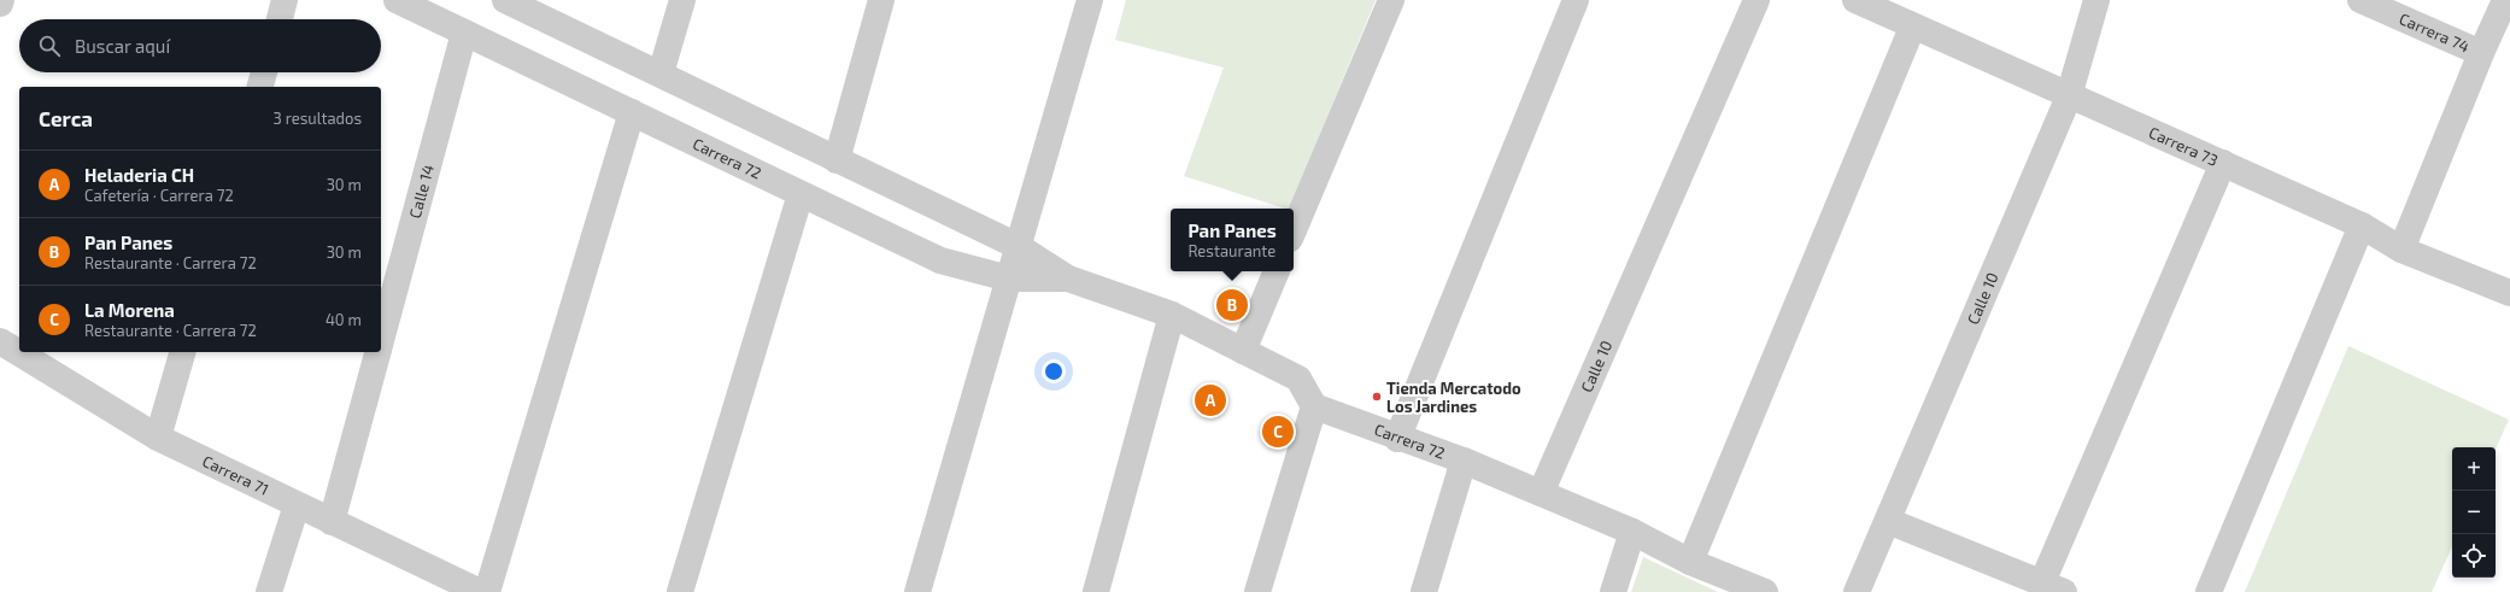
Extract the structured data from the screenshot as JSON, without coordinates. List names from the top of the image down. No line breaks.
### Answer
{"streets":{"street":["Carrera 74","Carrera 73","Carrera 72","Calle 14","Calle 10","Carrera 71"]},"crossings":[["Carrera 73","Calle 10"],["Carrera 72","Calle 14"],["Carrera 72","Calle 10"],["Calle 14","Carrera 71"]],"places":["Tienda Mercatodo Los Jardines"],"page":{"search":"Buscar aquí","heading":["Cerca","3 resultados"],"list":[{"mark":"A","name":"Heladeria CH","note":"Cafetería · Carrera 72","value":"30 m"},{"mark":"B","name":"Pan Panes","note":"Restaurante · Carrera 72","value":"30 m"},{"mark":"C","name":"La Morena","note":"Restaurante · Carrera 72","value":"40 m"}],"popup":["Pan Panes","Restaurante"],"pins":["B","A","C"],"map_buttons":["+","−"]}}
